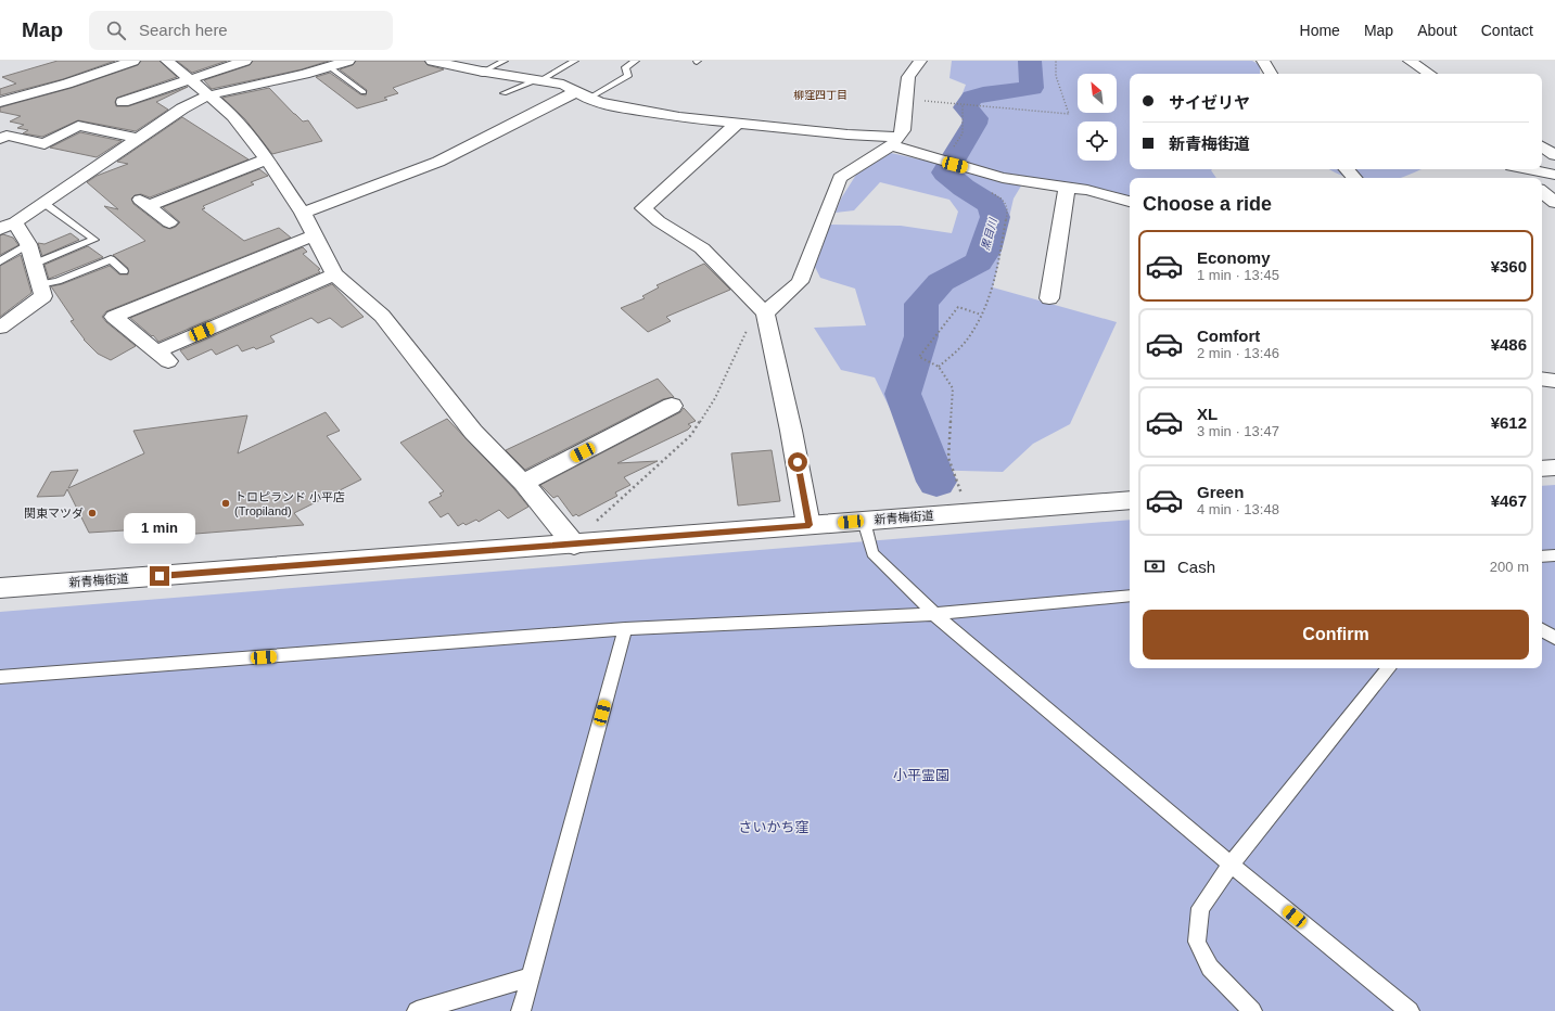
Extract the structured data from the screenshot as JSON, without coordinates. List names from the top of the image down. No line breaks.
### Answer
{"streets":{"street":["新青梅街道"]},"districts":["柳窪四丁目"],"water":["黒目川"],"parks":["小平霊園","さいかち窪"],"places":["トロピランド 小平店 (Tropiland)","関東マツダ"],"north":"top left","page":{"header":"Map","search":"Search here","nav":["Home","Map","About","Contact"],"banner":["サイゼリヤ","新青梅街道"],"heading":"Choose a ride","list":[{"name":"Economy","note":"1 min · 13:45","value":"¥360"},{"name":"Comfort","note":"2 min · 13:46","value":"¥486"},{"name":"XL","note":"3 min · 13:47","value":"¥612"},{"name":"Green","note":"4 min · 13:48","value":"¥467"}],"bubble":"1 min","pay":["Cash","200 m"],"buttons":"Confirm"}}
